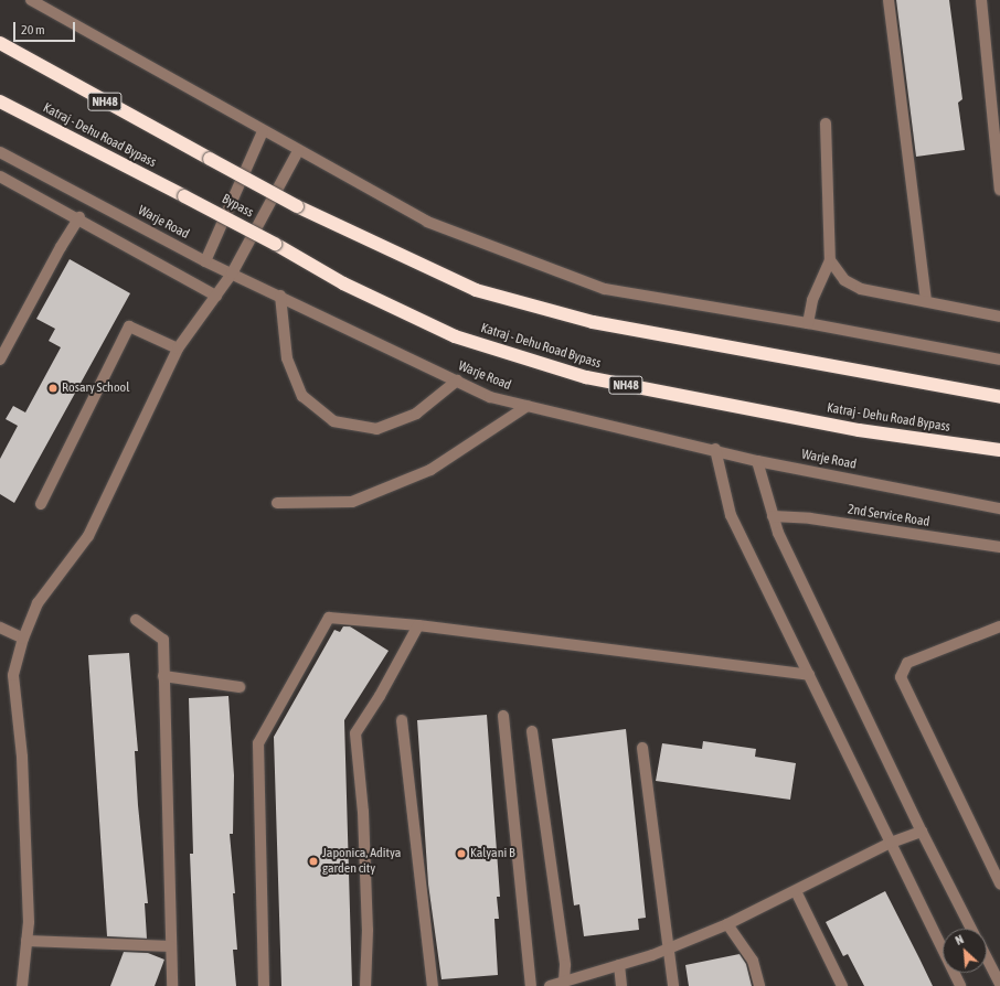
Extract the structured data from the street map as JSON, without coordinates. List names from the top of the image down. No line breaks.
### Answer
{"streets":{"highway":["NH48","Katraj - Dehu Road Bypass","Bypass"],"street":["Warje Road","2nd Service Road"]},"crossings":[["Katraj - Dehu Road Bypass","Bypass"]],"places":["Rosary School","Kalyani B","Japonica, Aditya garden city"],"scale_bar":"20 m","north":"top left"}
